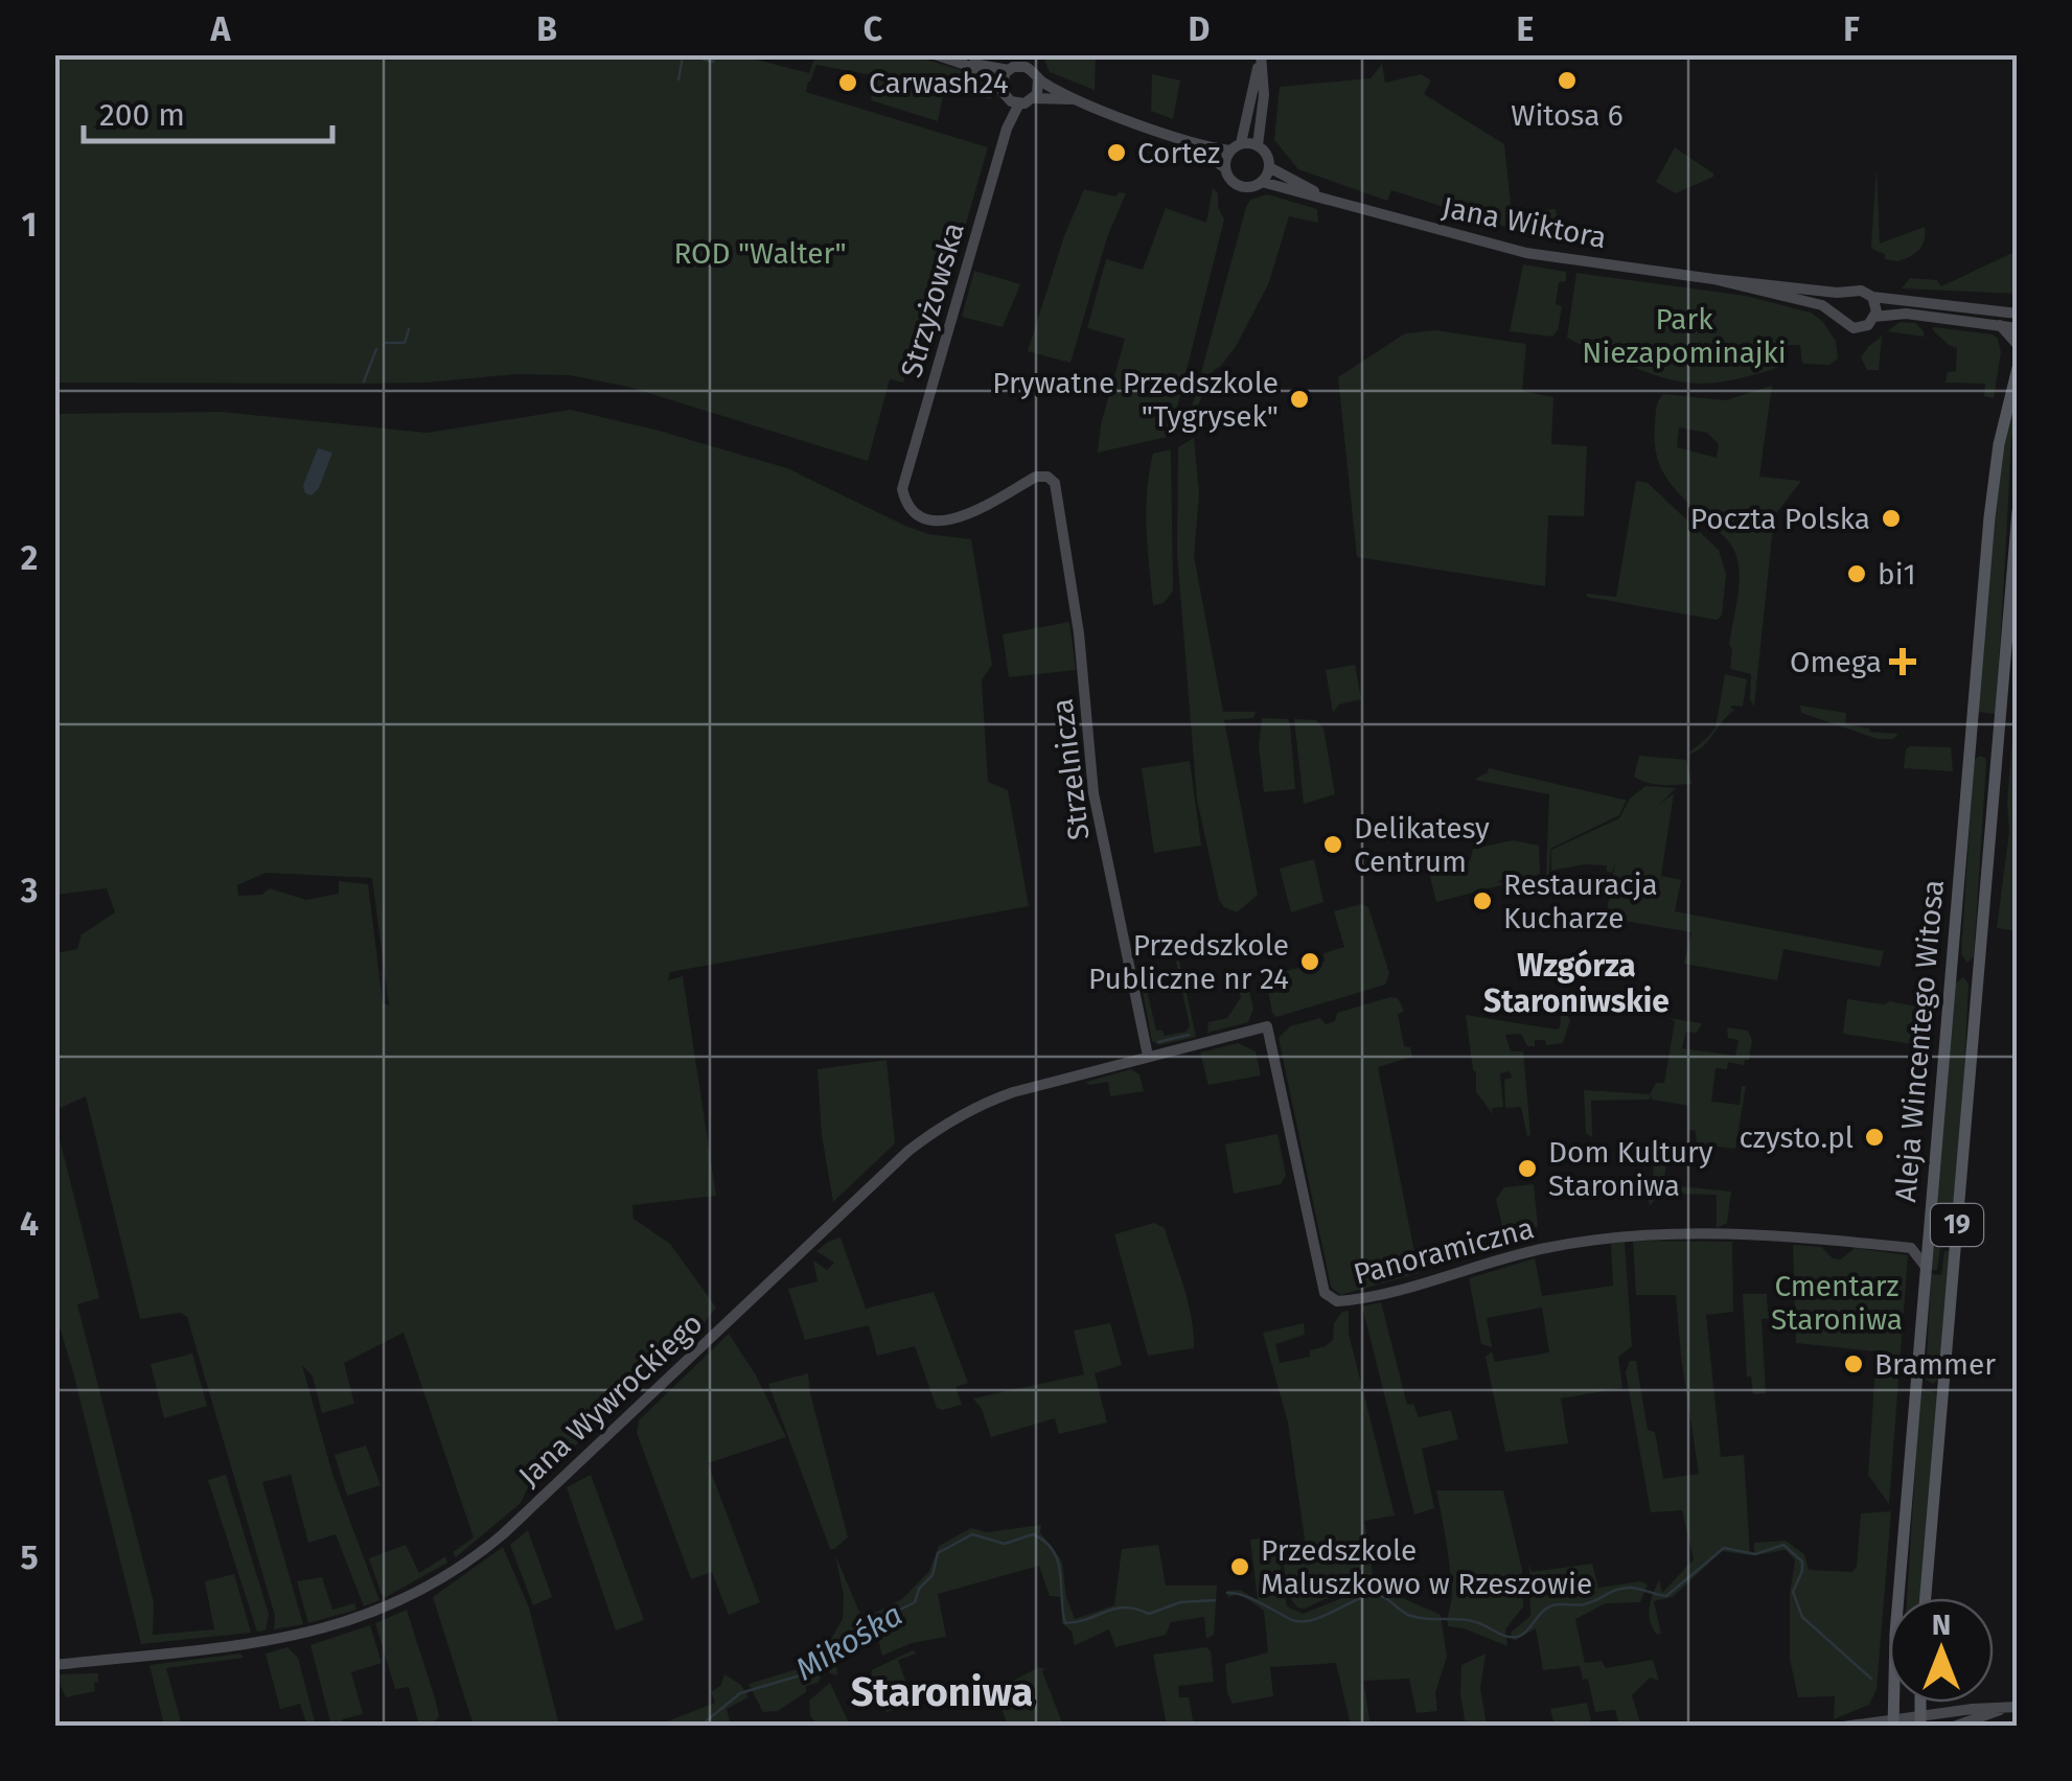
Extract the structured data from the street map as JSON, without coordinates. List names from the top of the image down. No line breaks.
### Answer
{"streets":{"main road":["Aleja Wincentego Witosa","19"],"street":["Jana Wiktora","Strzyżowska","Strzelnicza","Panoramiczna","Jana Wywrockiego"]},"crossings":[["Strzyżowska","Strzelnicza"],["Strzelnicza","Jana Wywrockiego"],["Panoramiczna","Jana Wywrockiego"]],"districts":["Wzgórza Staroniwskie","Staroniwa"],"water":["Mikośka"],"parks":["ROD \"Walter\"","Park Niezapominajki","Cmentarz Staroniwa"],"places":{"other":["Witosa 6","Carwash24","Cortez","Prywatne Przedszkole \"Tygrysek\"","Poczta Polska","bi1","Delikatesy Centrum","Restauracja Kucharze","Przedszkole Publiczne nr 24","czysto.pl","Dom Kultury Staroniwa","Brammer","Przedszkole Maluszkowo w Rzeszowie"],"health":["Omega"]},"scale_bar":"200 m","north":"top","grid":{"columns":["A","B","C","D","E","F"],"rows":["1","2","3","4","5"]}}
